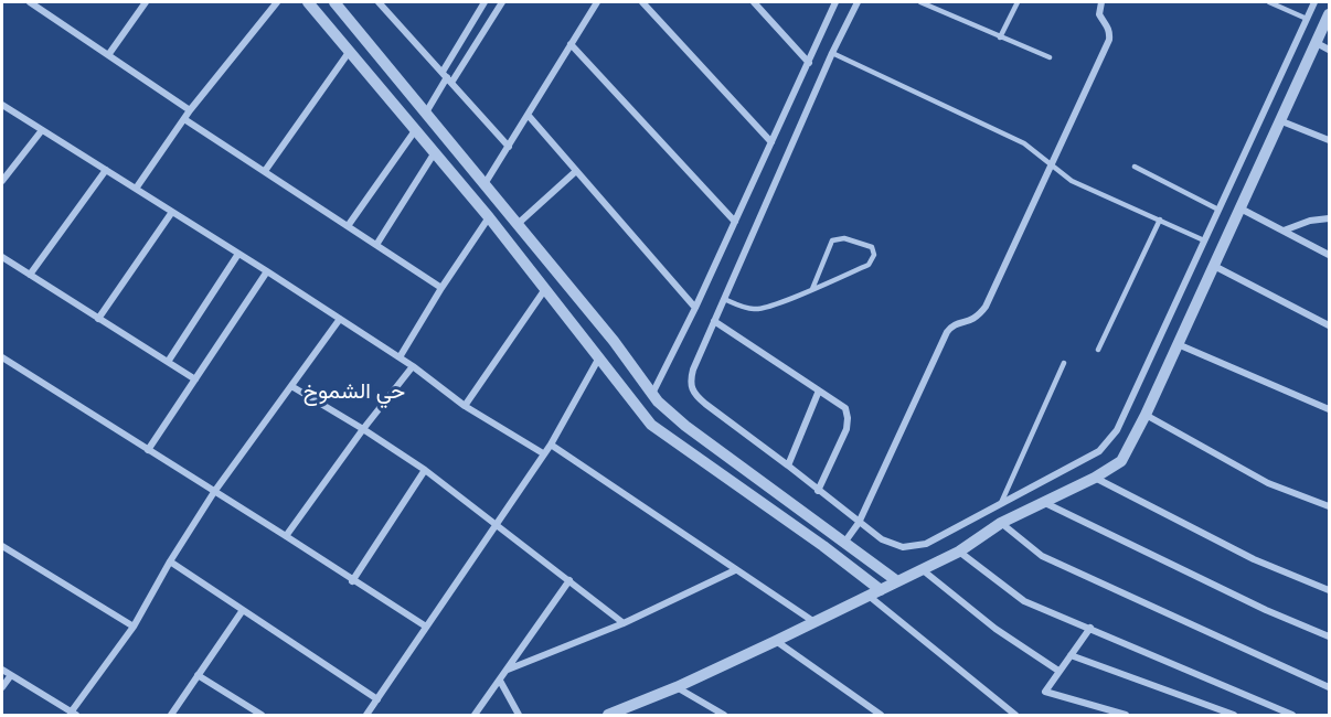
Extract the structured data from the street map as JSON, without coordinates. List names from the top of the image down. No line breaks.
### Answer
{"districts":["حي الشموخ"]}
